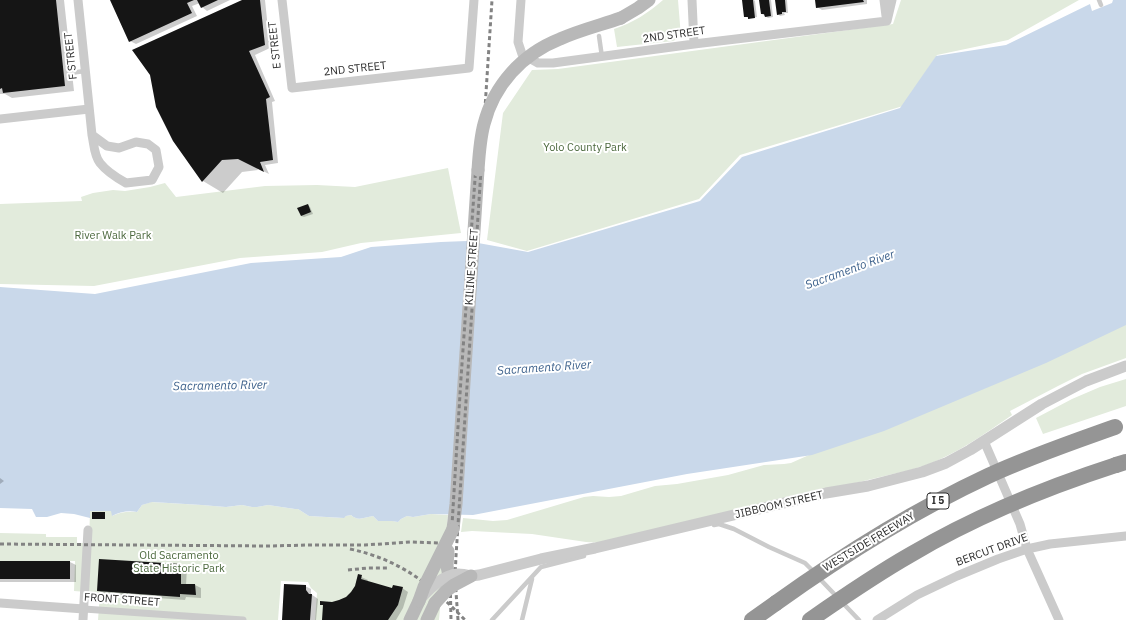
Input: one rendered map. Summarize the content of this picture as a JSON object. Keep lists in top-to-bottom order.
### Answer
{
  "streets": {
    "highway": ["I 5", "WESTSIDE FREEWAY"],
    "main road": ["KILINE STREET"],
    "street": [
      "2ND STREET",
      "E STREET",
      "F STREET",
      "JIBBOOM STREET",
      "BERCUT DRIVE",
      "FRONT STREET"
    ]
  },
  "crossings": [
    ["2ND STREET", "E STREET"],
    ["KILINE STREET", "JIBBOOM STREET"]
  ],
  "water": ["Sacramento River"],
  "parks": ["Yolo County Park", "River Walk Park", "Old Sacramento State Historic Park"]
}
